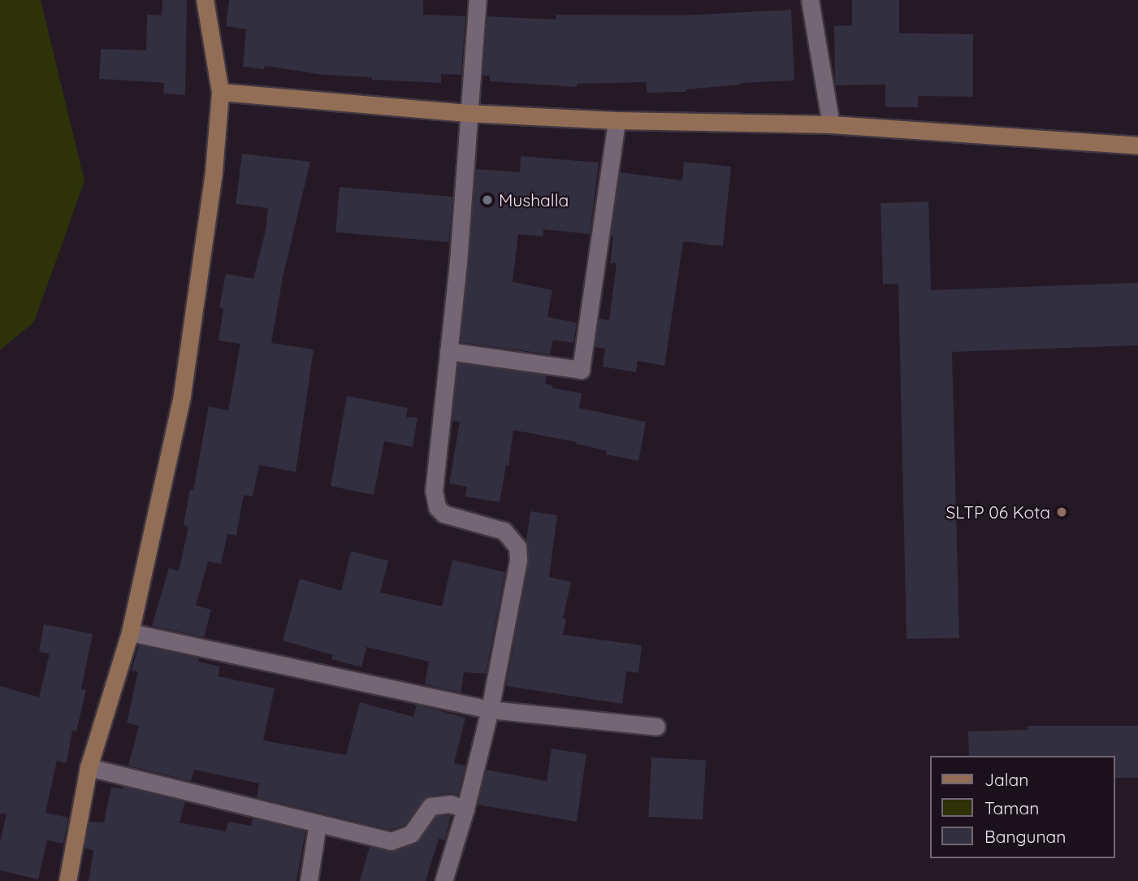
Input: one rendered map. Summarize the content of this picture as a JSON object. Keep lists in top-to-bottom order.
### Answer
{
  "places": ["Mushalla", "SLTP 06 Kota"],
  "legend": ["Jalan", "Taman", "Bangunan"]
}
